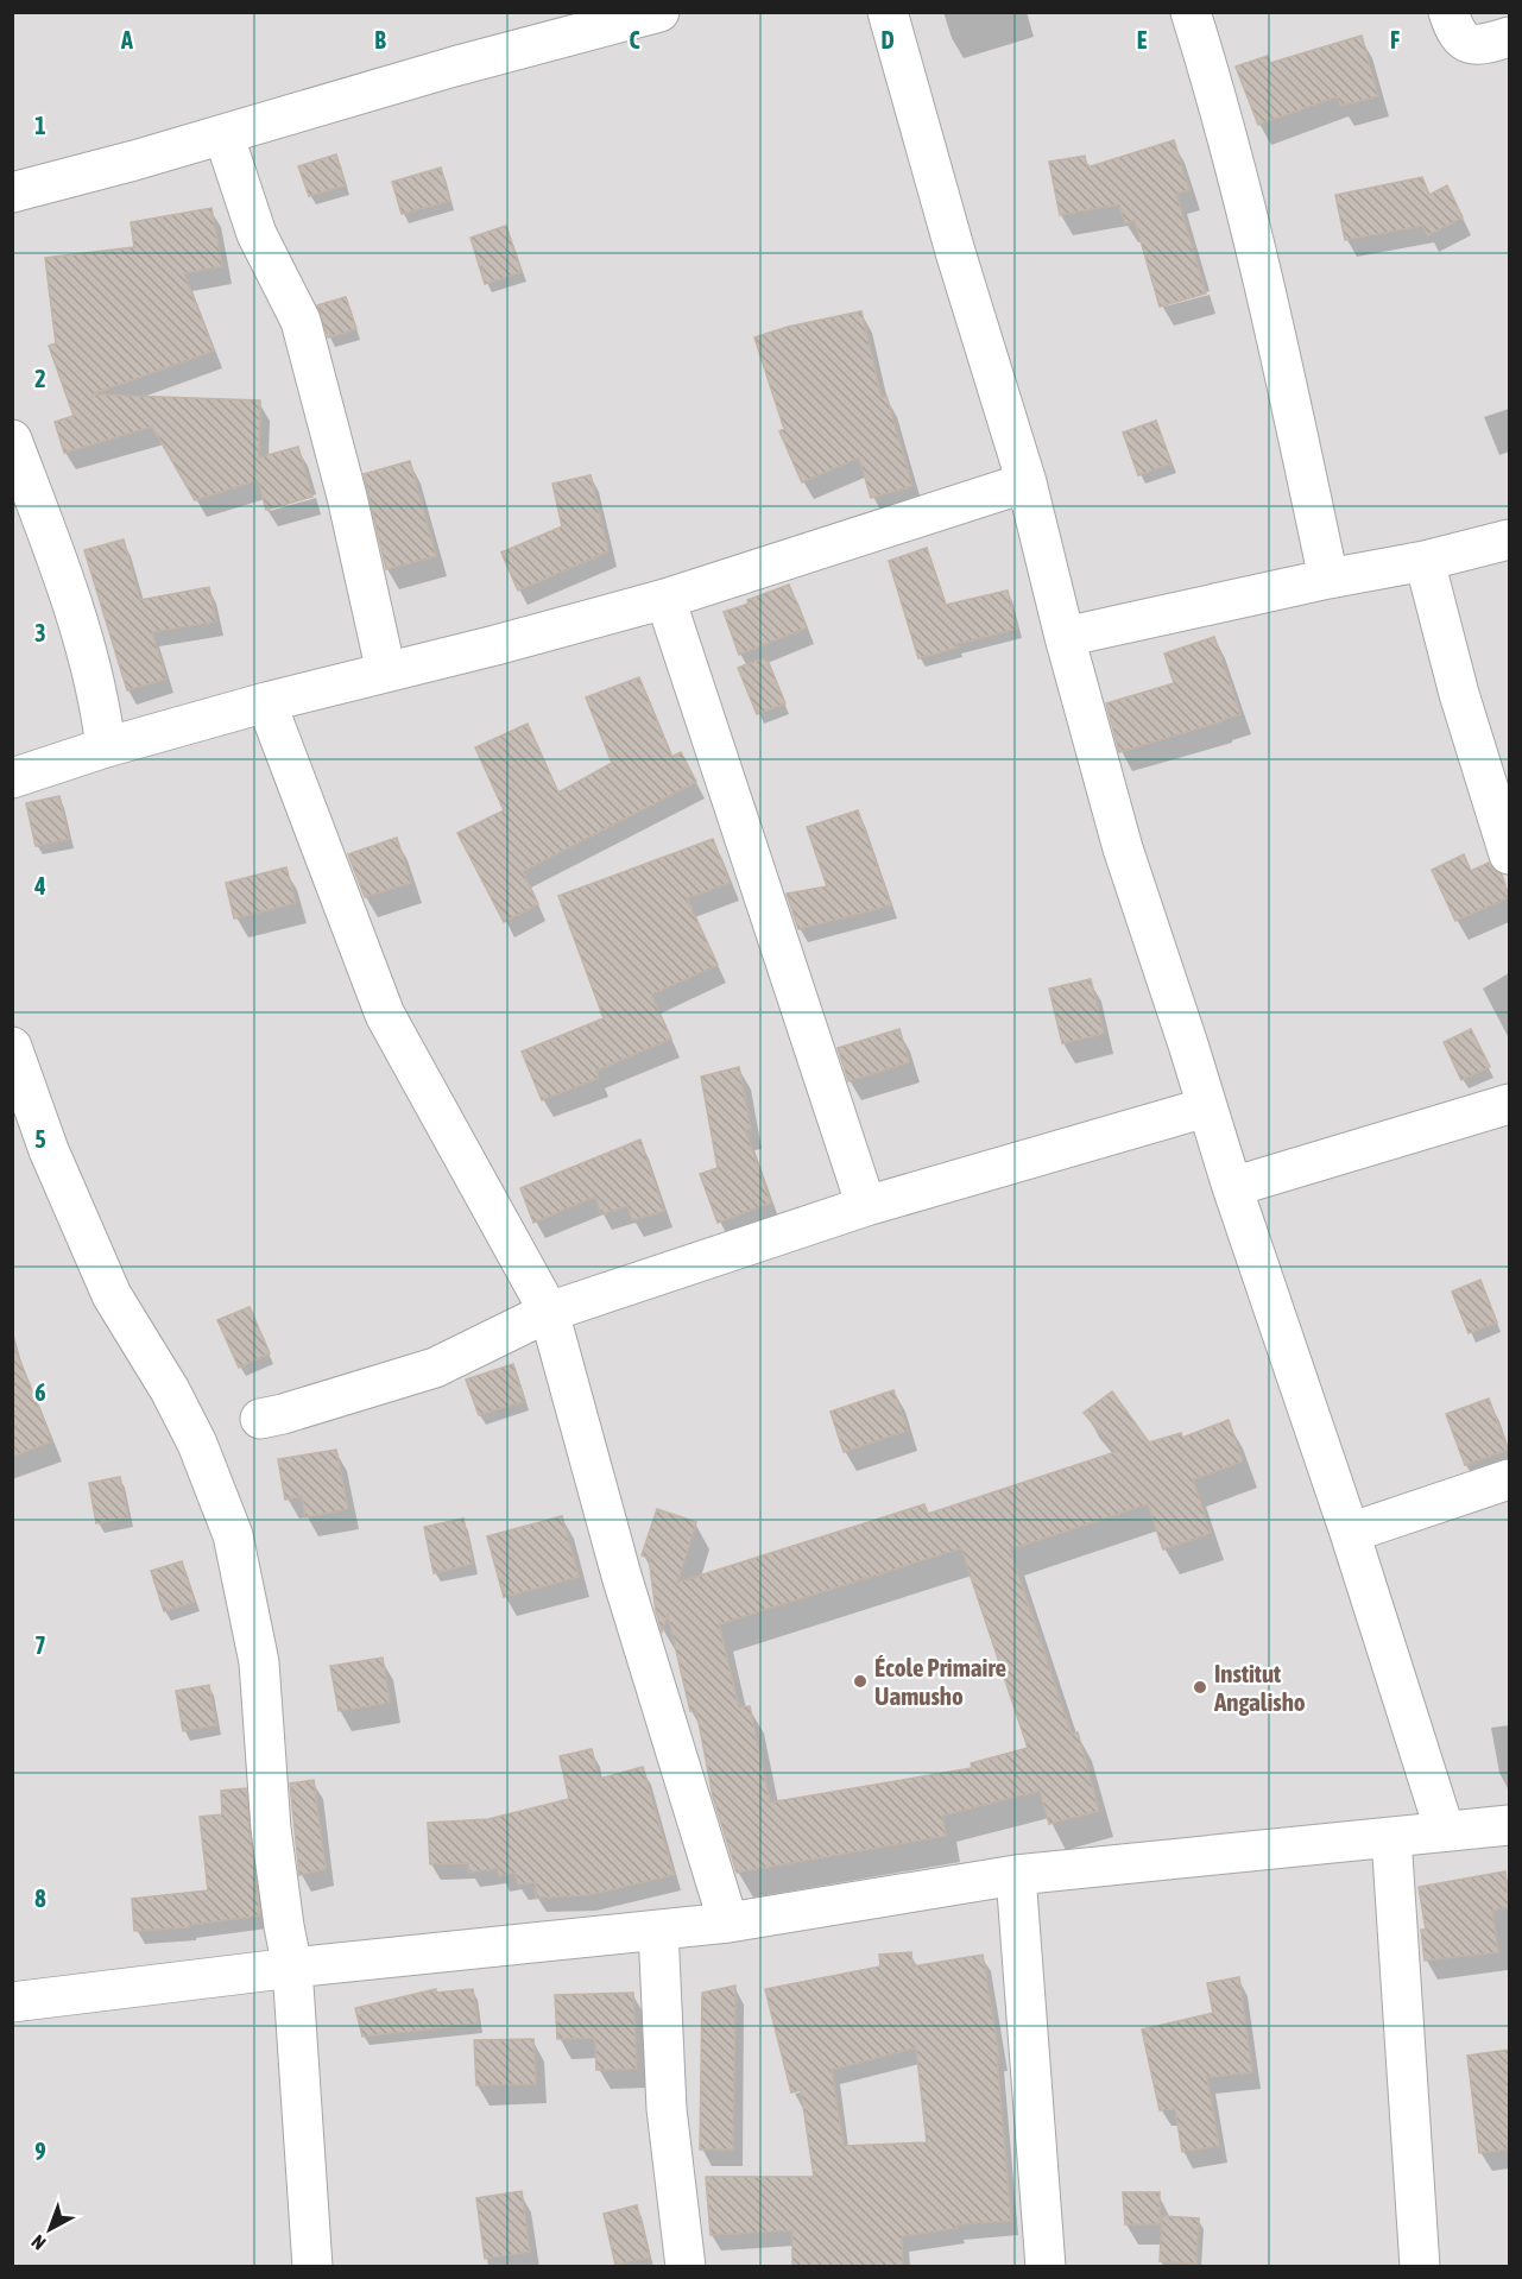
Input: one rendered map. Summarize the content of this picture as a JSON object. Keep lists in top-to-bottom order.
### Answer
{
  "places": ["École Primaire Uamusho", "Institut Angalisho"],
  "north": "bottom left",
  "grid": {
    "columns": [
      "A",
      "B",
      "C",
      "D",
      "E",
      "F"
    ],
    "rows": [
      "1",
      "2",
      "3",
      "4",
      "5",
      "6",
      "7",
      "8",
      "9"
    ]
  }
}
